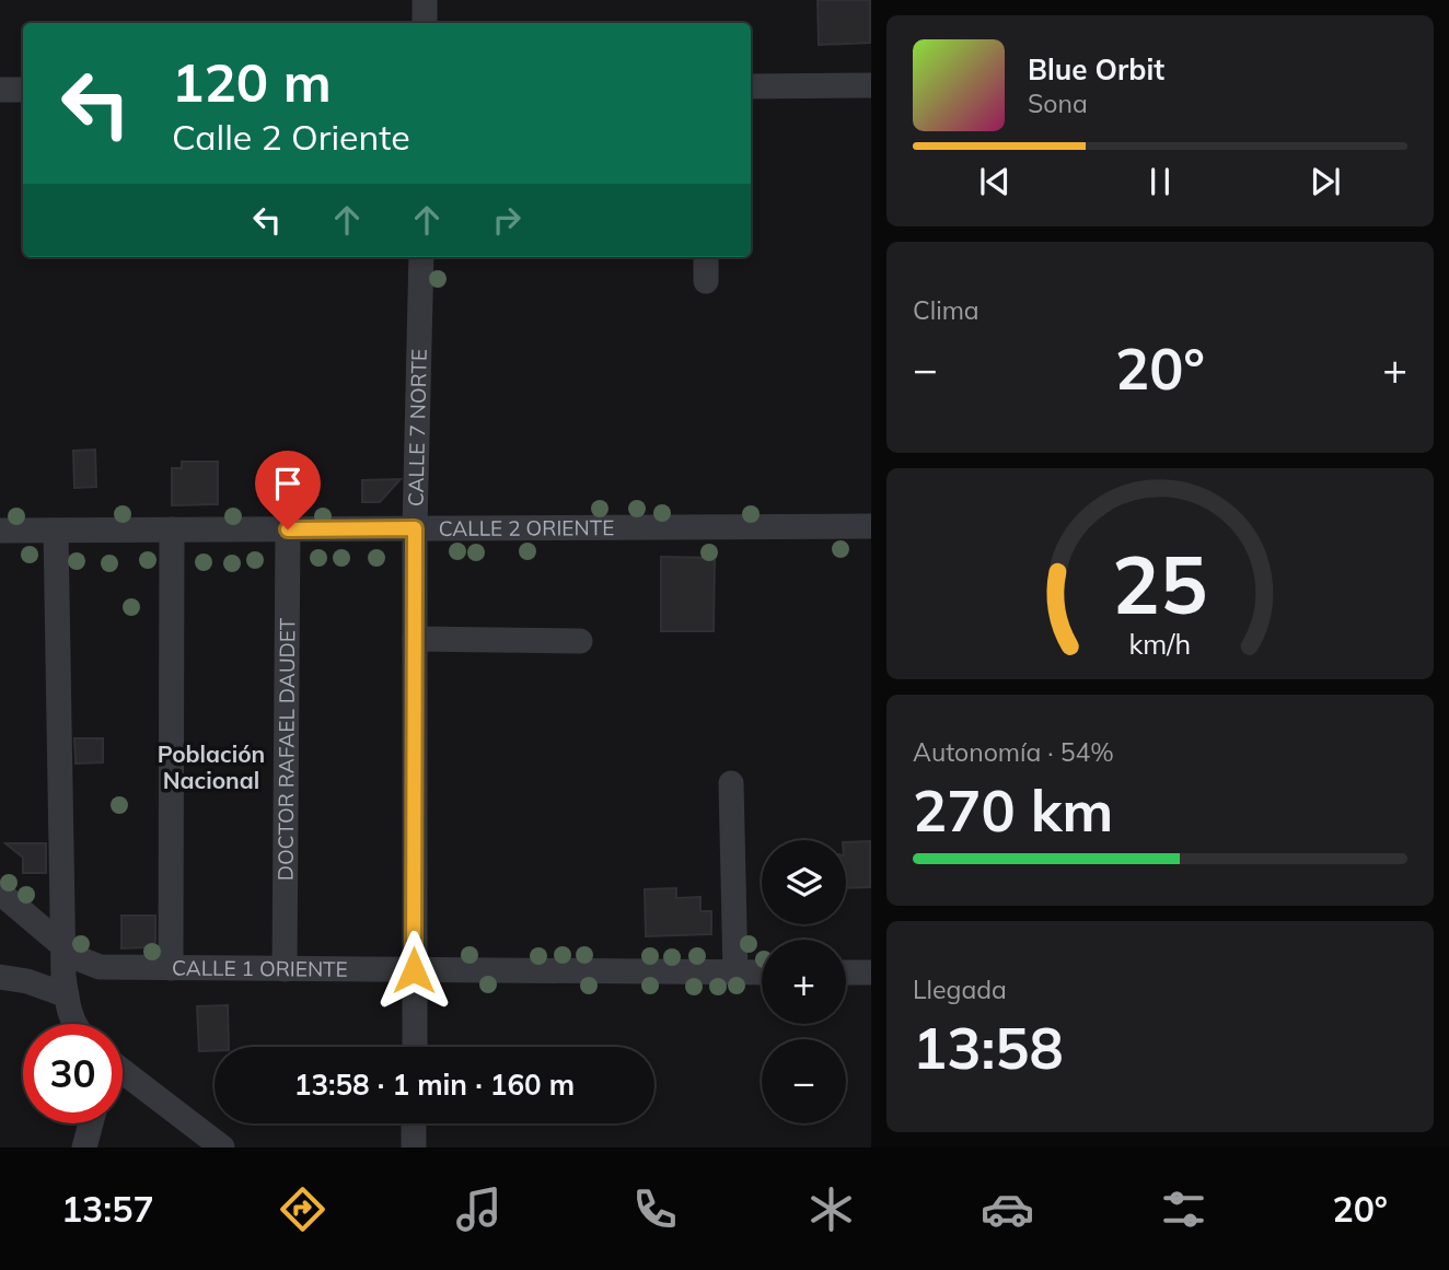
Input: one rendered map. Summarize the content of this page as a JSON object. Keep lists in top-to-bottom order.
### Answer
{
  "streets": {
    "street": [
      "CALLE 7 NORTE",
      "CALLE 2 ORIENTE",
      "DOCTOR RAFAEL DAUDET",
      "CALLE 1 ORIENTE"
    ]
  },
  "crossings": [
    ["CALLE 7 NORTE", "CALLE 2 ORIENTE"],
    ["CALLE 7 NORTE", "CALLE 1 ORIENTE"],
    ["CALLE 2 ORIENTE", "DOCTOR RAFAEL DAUDET"],
    ["DOCTOR RAFAEL DAUDET", "CALLE 1 ORIENTE"]
  ],
  "districts": ["Población Nacional"],
  "page": {
    "turn": ["120 m", "Calle 2 Oriente"],
    "song": ["Blue Orbit", "Sona"],
    "tile": [
      "Clima",
      ["Autonomía · 54%", "270 km"],
      ["Llegada", "13:58"]
    ],
    "heat": ["−", "20°", "+"],
    "map_buttons": ["+", "−"],
    "limit": "30",
    "trip": "13:58 · 1 min · 160 m",
    "tabs": ["13:57", "20°"],
    "gauge": ["25", "km/h"]
  }
}
